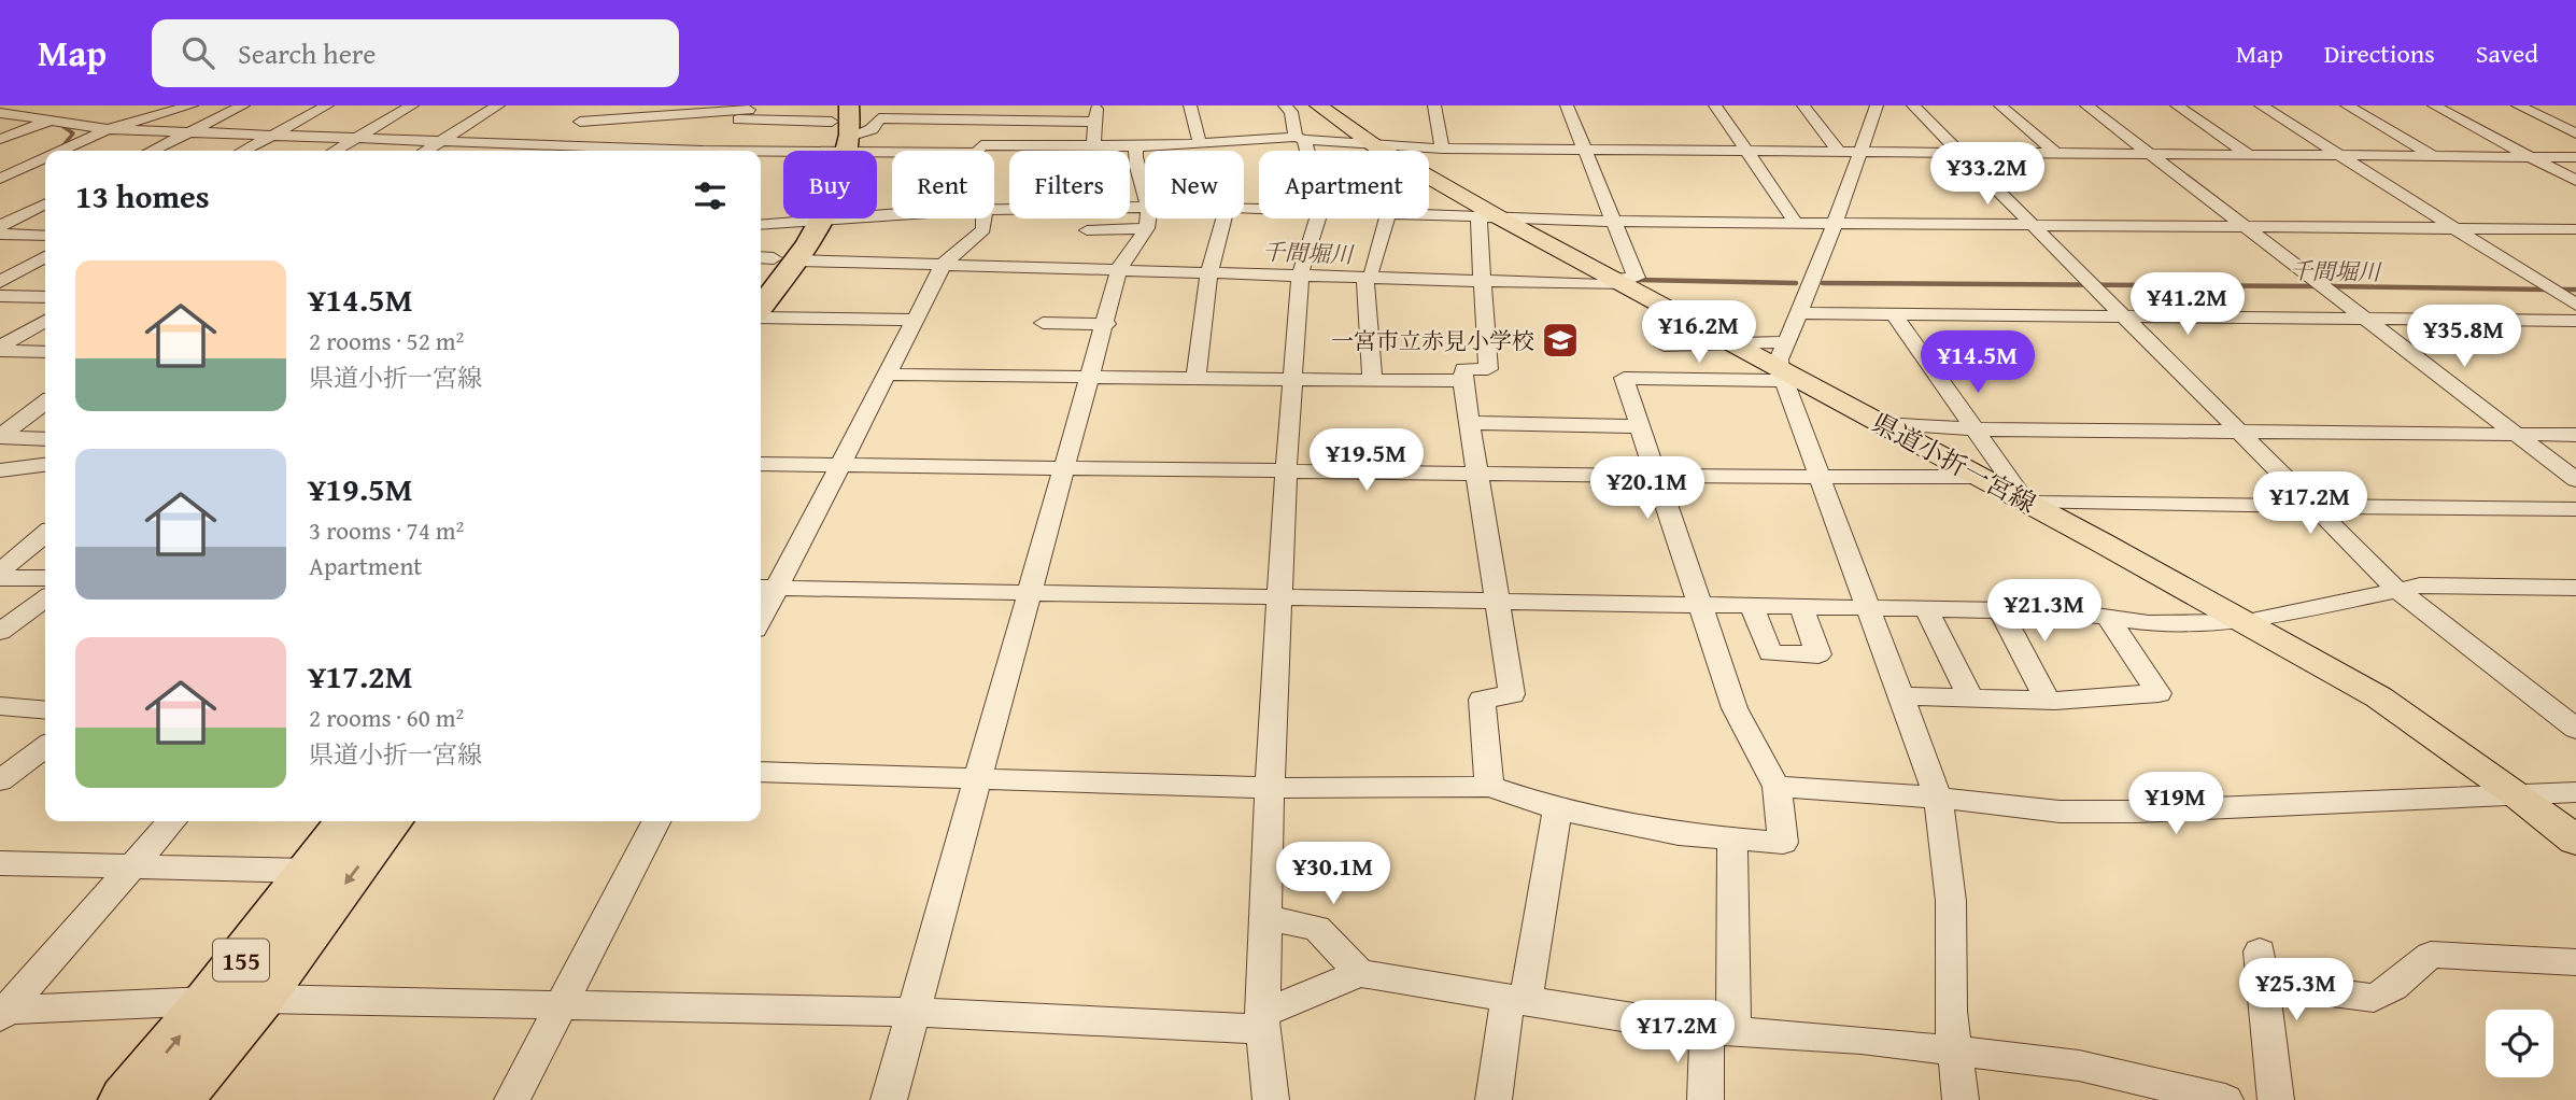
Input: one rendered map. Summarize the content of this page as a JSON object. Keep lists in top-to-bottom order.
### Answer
{
  "streets": {
    "highway": ["155"],
    "main road": ["県道小折一宮線"]
  },
  "water": ["千間堀川"],
  "places": {
    "school or university": ["一宮市立赤見小学校"]
  },
  "page": {
    "header": "Map",
    "search": "Search here",
    "nav": ["Map", "Directions", "Saved"],
    "price": [
      "¥33.2M",
      "¥41.2M",
      "¥16.2M",
      "¥35.8M",
      "¥14.5M",
      "¥19.5M",
      "¥20.1M",
      "¥17.2M",
      "¥21.3M",
      "¥19M",
      "¥30.1M",
      "¥25.3M",
      "¥17.2M"
    ],
    "chip": [
      "Buy",
      "Rent",
      "Filters",
      "New",
      "Apartment"
    ],
    "heading": "13 homes",
    "list": [
      {
        "name": "¥14.5M",
        "note": "2 rooms · 52 m² · 県道小折一宮線"
      },
      {
        "name": "¥19.5M",
        "note": "3 rooms · 74 m² · Apartment"
      },
      {
        "name": "¥17.2M",
        "note": "2 rooms · 60 m² · 県道小折一宮線"
      }
    ]
  }
}
